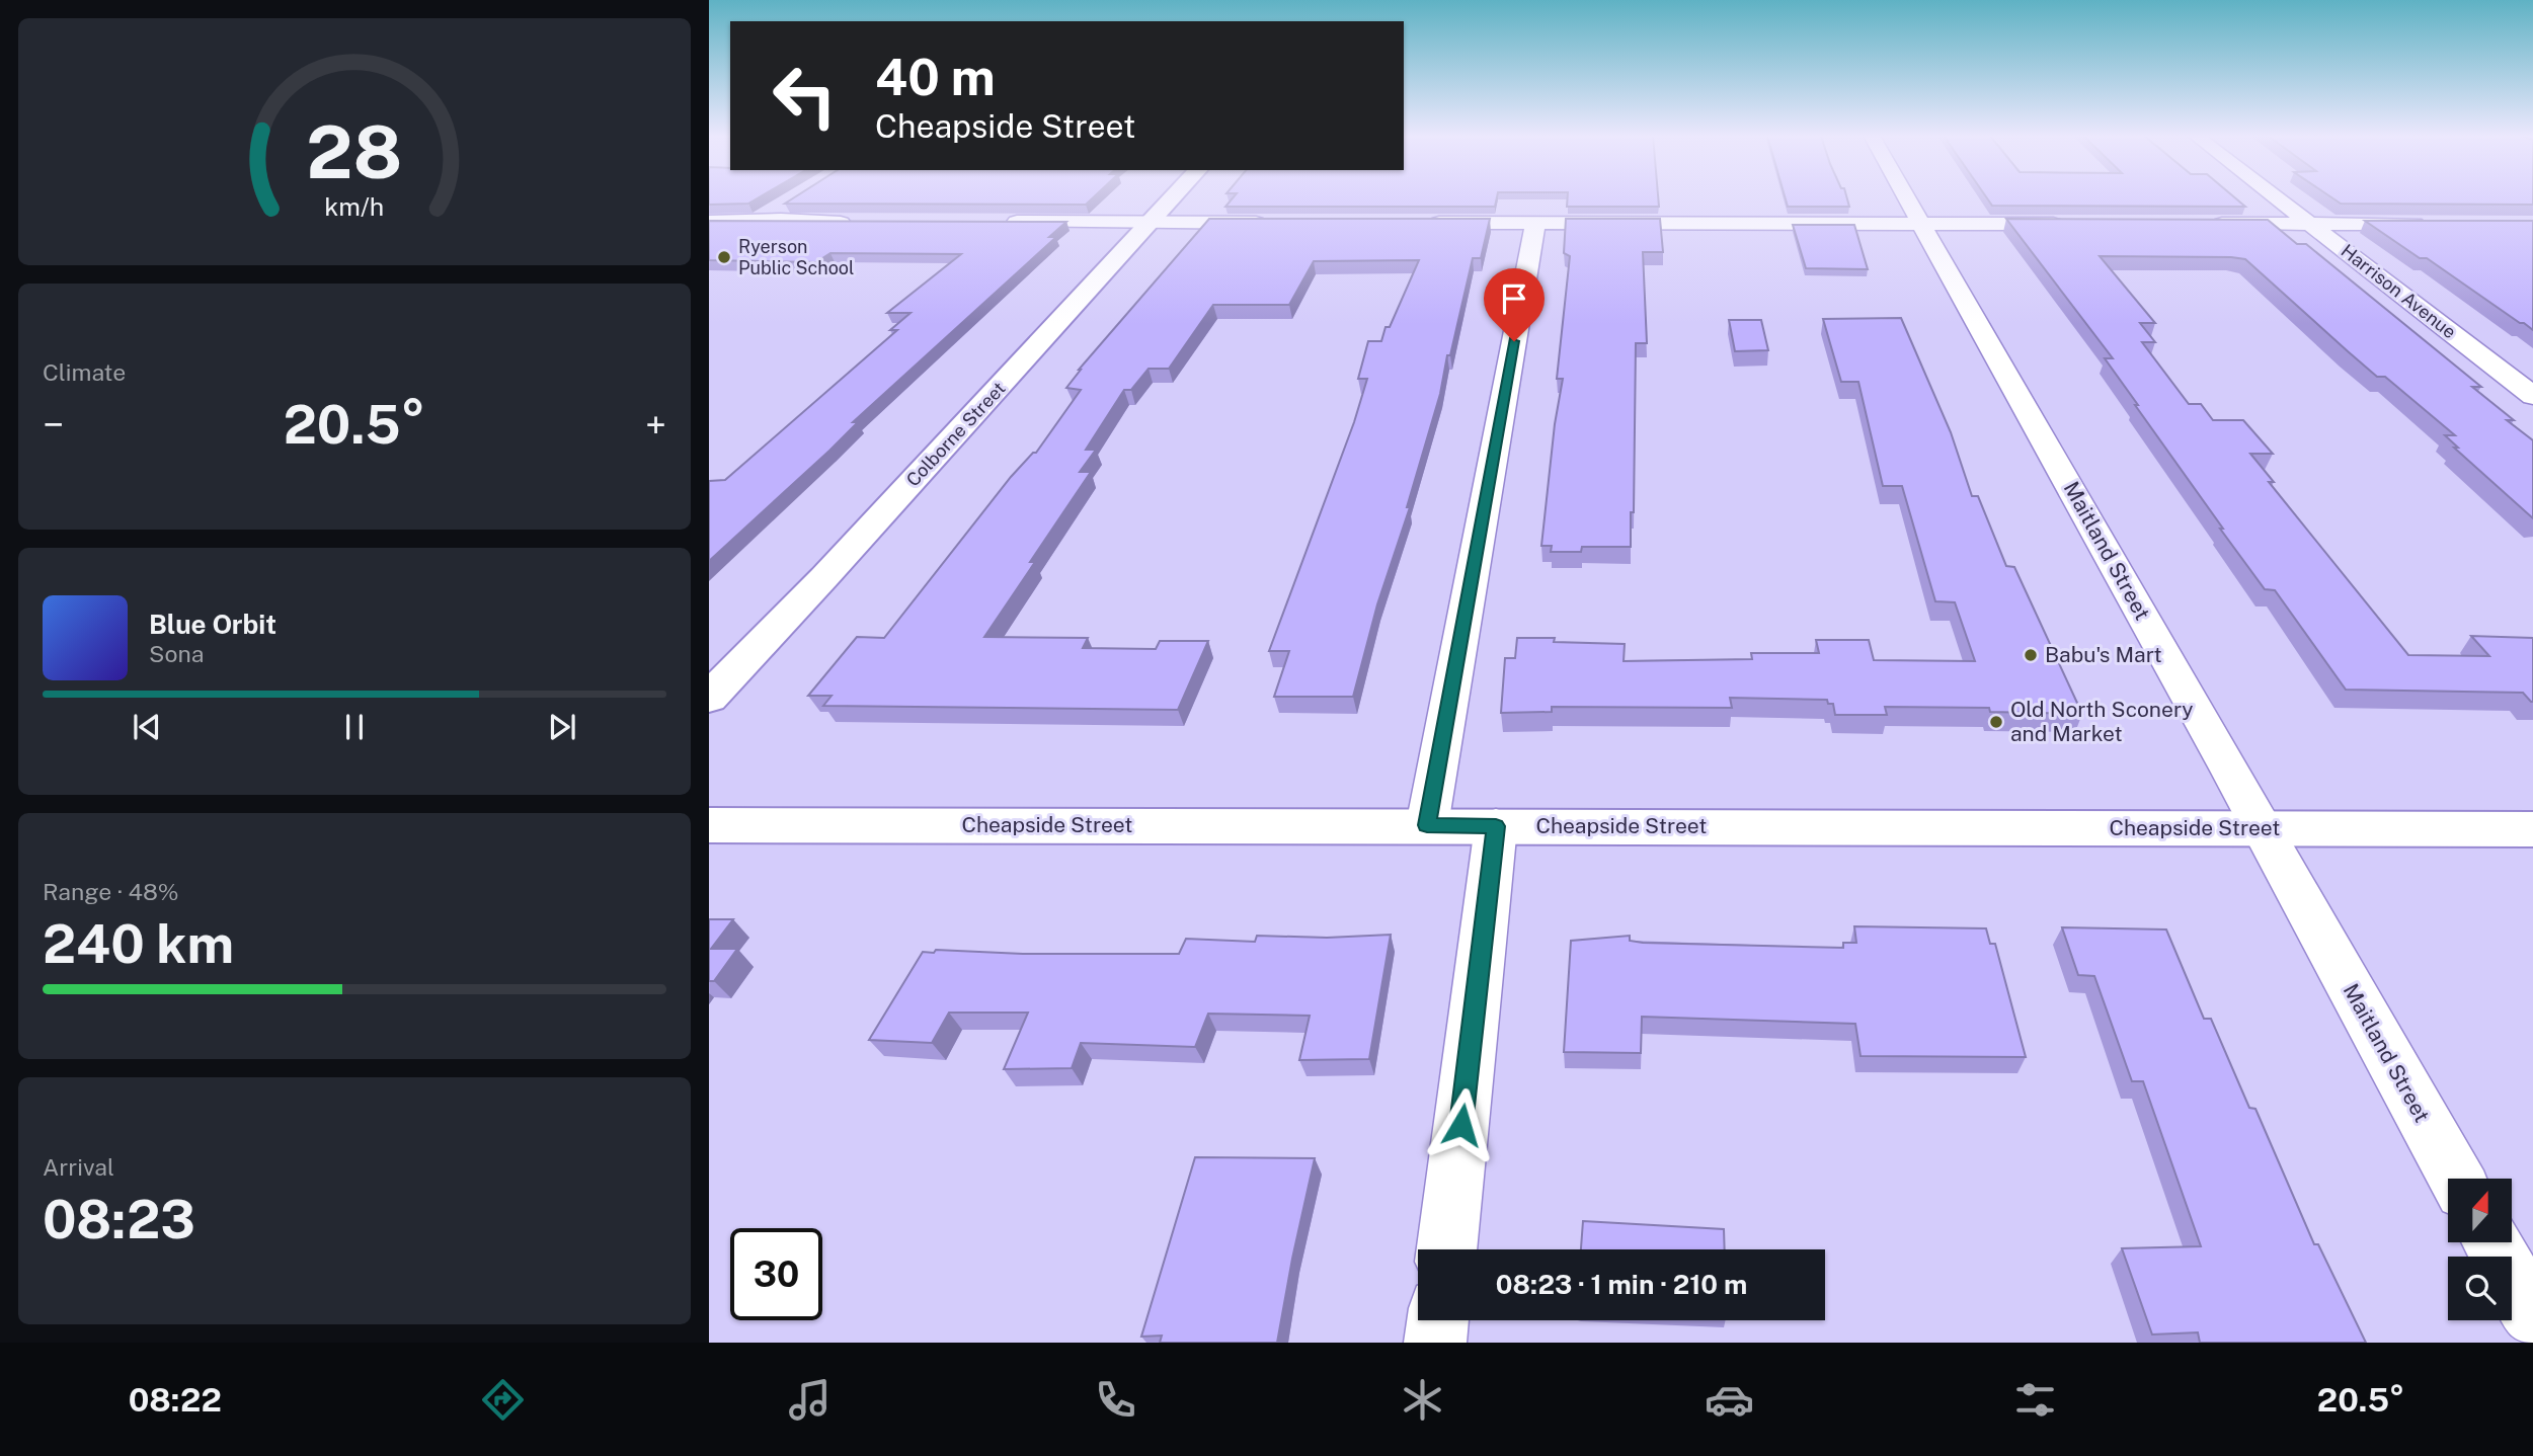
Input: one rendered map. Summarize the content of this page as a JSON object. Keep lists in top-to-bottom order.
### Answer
{
  "streets": {
    "street": [
      "Harrison Avenue",
      "Colborne Street",
      "Maitland Street",
      "Cheapside Street"
    ]
  },
  "crossings": [
    ["Maitland Street", "Cheapside Street"]
  ],
  "places": ["Ryerson Public School", "Babu's Mart", "Old North Sconery and Market"],
  "north": "top",
  "page": {
    "turn": ["40 m", "Cheapside Street"],
    "tile": [
      "Climate",
      ["Range · 48%", "240 km"],
      ["Arrival", "08:23"]
    ],
    "heat": ["−", "20.5°", "+"],
    "song": ["Blue Orbit", "Sona"],
    "limit": "30",
    "trip": "08:23 · 1 min · 210 m",
    "tabs": ["08:22", "20.5°"],
    "gauge": ["28", "km/h"]
  }
}
